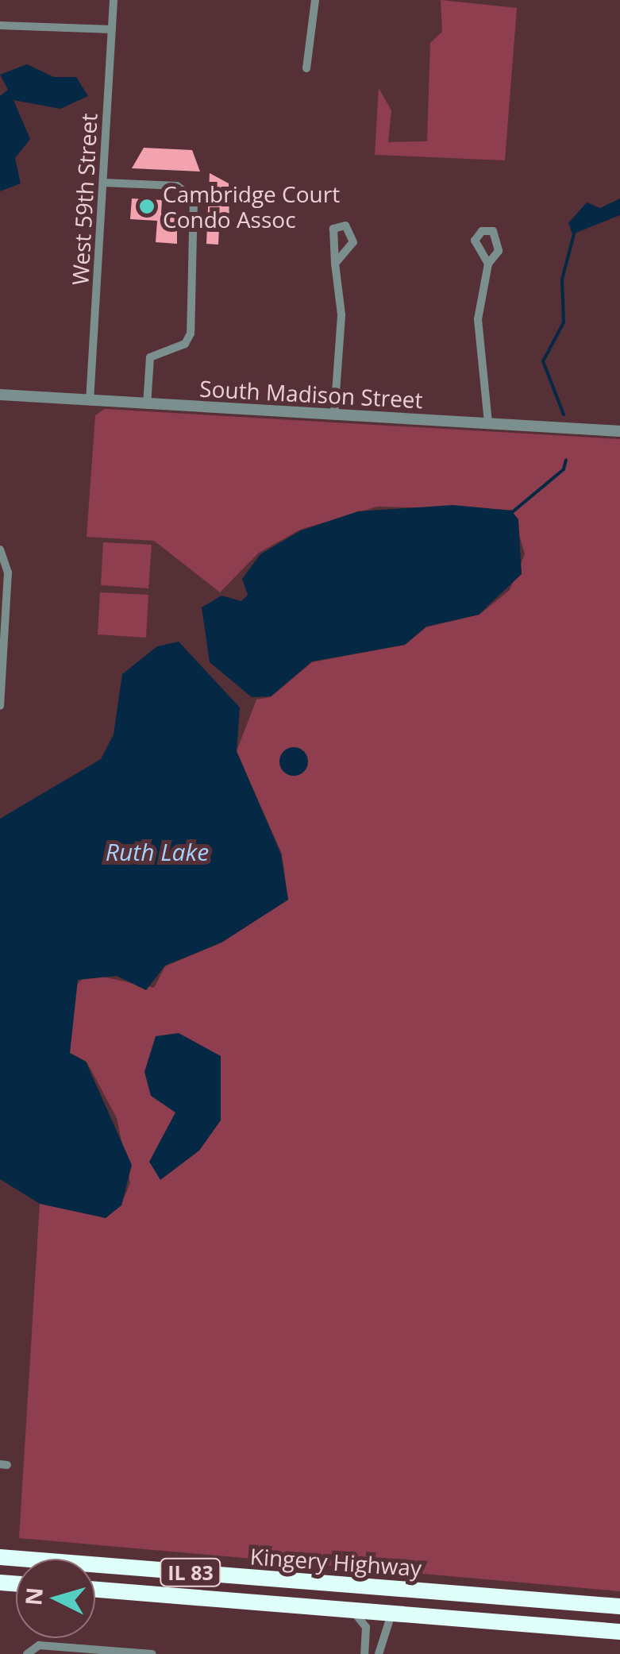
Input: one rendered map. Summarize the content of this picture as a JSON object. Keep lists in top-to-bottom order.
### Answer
{
  "streets": {
    "highway": ["Kingery Highway", "IL 83"],
    "street": ["West 59th Street", "South Madison Street"]
  },
  "crossings": [
    ["West 59th Street", "South Madison Street"]
  ],
  "water": ["Ruth Lake"],
  "places": ["Cambridge Court Condo Assoc"],
  "north": "left"
}
